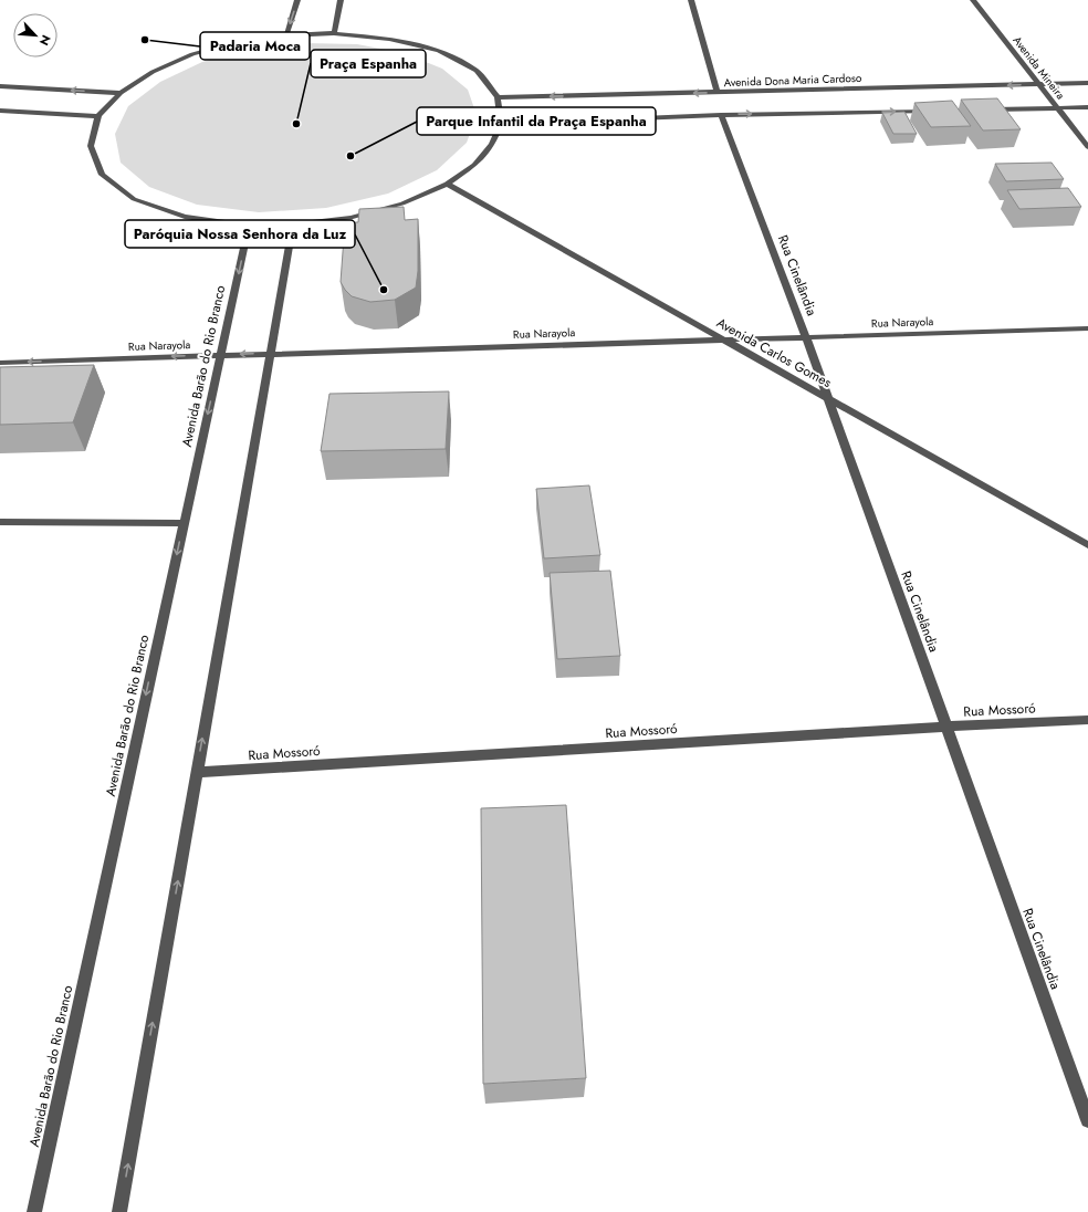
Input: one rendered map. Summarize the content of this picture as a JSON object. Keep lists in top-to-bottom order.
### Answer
{
  "streets": {
    "street": [
      "Avenida Mineira",
      "Avenida Dona Maria Cardoso",
      "Rua Cinelândia",
      "Rua Narayola",
      "Avenida Carlos Gomes",
      "Avenida Barão do Rio Branco",
      "Rua Mossoró"
    ]
  },
  "crossings": [
    ["Avenida Mineira", "Avenida Dona Maria Cardoso"],
    ["Rua Cinelândia", "Rua Narayola"],
    ["Rua Cinelândia", "Avenida Carlos Gomes"],
    ["Rua Cinelândia", "Rua Mossoró"],
    ["Rua Narayola", "Avenida Carlos Gomes"],
    ["Rua Narayola", "Avenida Barão do Rio Branco"]
  ],
  "places": [
    "Padaria Moca",
    "Praça Espanha",
    "Parque Infantil da Praça Espanha",
    "Paróquia Nossa Senhora da Luz"
  ],
  "north": "bottom right"
}
